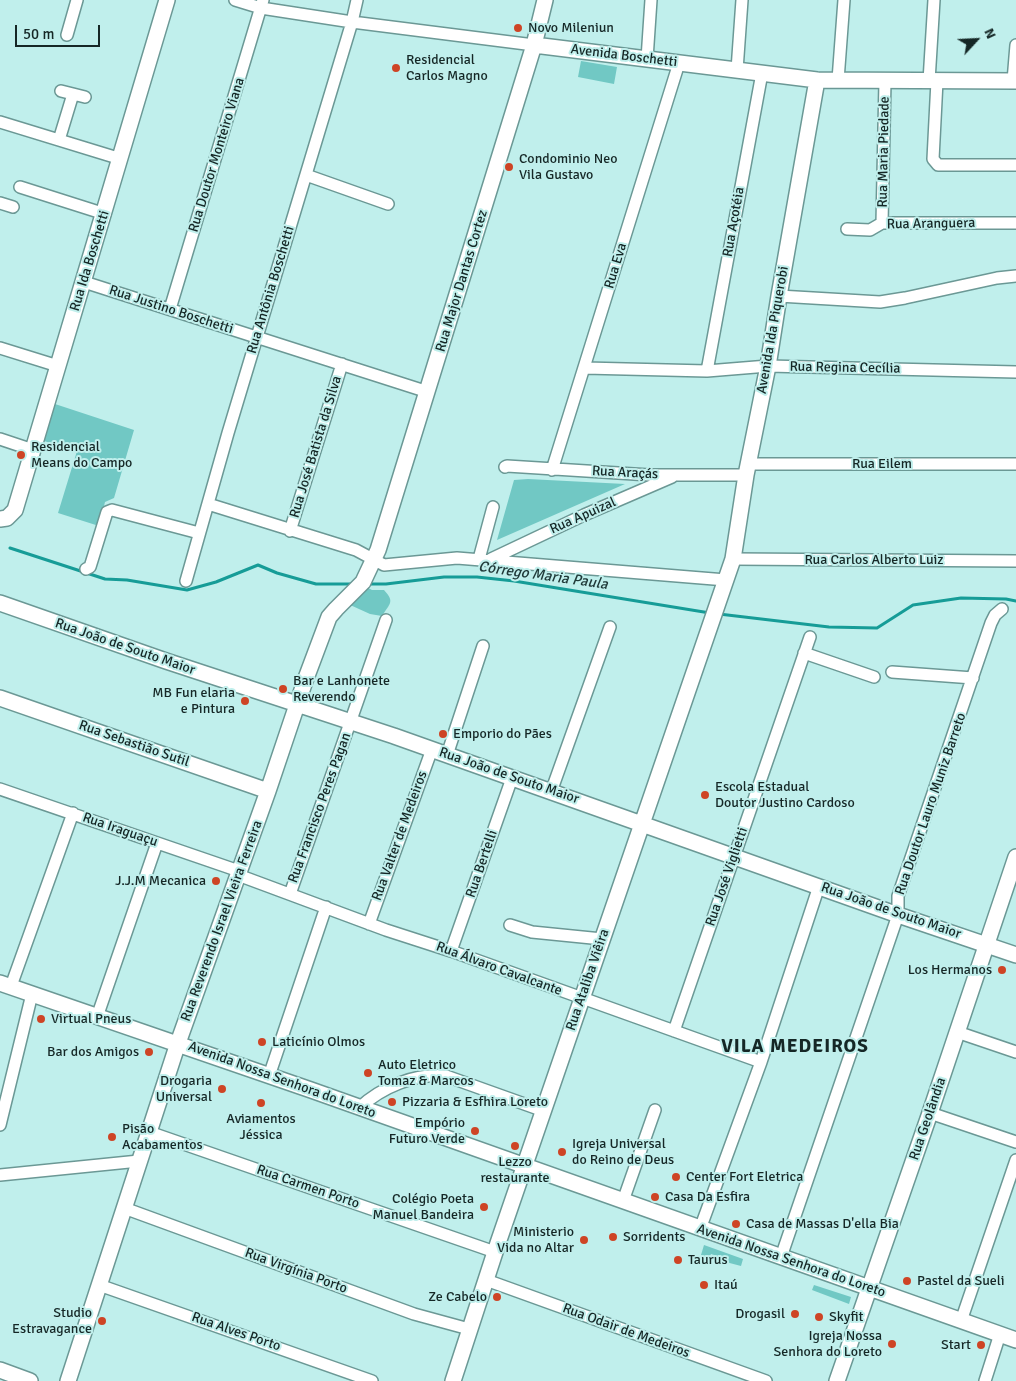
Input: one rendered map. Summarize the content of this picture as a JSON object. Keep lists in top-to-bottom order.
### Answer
{
  "streets": {
    "street": [
      "Avenida Boschetti",
      "Rua Maria Piedade",
      "Rua Doutor Monteiro Viana",
      "Rua Açotéia",
      "Rua Aranguera",
      "Rua Ida Boschetti",
      "Rua Eva",
      "Rua Major Dantas Cortez",
      "Rua Antônia Boschetti",
      "Rua Justino Boschetti",
      "Avenida Ida Piquerobi",
      "Rua Regina Cecília",
      "Rua José Batista da Silva",
      "Rua Eilem",
      "Rua Araçás",
      "Rua Apuizal",
      "Rua Carlos Alberto Luiz",
      "Rua João de Souto Maior",
      "Rua Sebastião Sutil",
      "Rua Doutor Lauro Muniz Barreto",
      "Rua Francisco Peres Pagan",
      "Rua Iraguaçu",
      "Rua Valter de Medeiros",
      "Rua Bertelli",
      "Rua José Viglietti",
      "Rua Reverendo Israel Vieira Ferreira",
      "Rua Álvaro Cavalcante",
      "Rua Ataliba Viêira",
      "Avenida Nossa Senhora do Loreto",
      "Rua Geolândia",
      "Rua Carmen Porto",
      "Rua Virgínia Porto",
      "Rua Odair de Medeiros",
      "Rua Alves Porto"
    ]
  },
  "crossings": [
    ["Avenida Boschetti", "Rua Maria Piedade"],
    ["Avenida Boschetti", "Rua Doutor Monteiro Viana"],
    ["Avenida Boschetti", "Rua Açotéia"],
    ["Avenida Boschetti", "Rua Eva"],
    ["Avenida Boschetti", "Rua Major Dantas Cortez"],
    ["Avenida Boschetti", "Rua Antônia Boschetti"],
    ["Avenida Boschetti", "Avenida Ida Piquerobi"],
    ["Rua Maria Piedade", "Rua Aranguera"],
    ["Rua Doutor Monteiro Viana", "Rua Justino Boschetti"],
    ["Rua Açotéia", "Rua Regina Cecília"],
    ["Rua Ida Boschetti", "Rua Justino Boschetti"],
    ["Rua Eva", "Rua Regina Cecília"],
    ["Rua Eva", "Rua Araçás"],
    ["Rua Major Dantas Cortez", "Rua Justino Boschetti"],
    ["Rua Major Dantas Cortez", "Rua Reverendo Israel Vieira Ferreira"],
    ["Rua Antônia Boschetti", "Rua Justino Boschetti"],
    ["Rua Justino Boschetti", "Rua José Batista da Silva"],
    ["Avenida Ida Piquerobi", "Rua Regina Cecília"],
    ["Avenida Ida Piquerobi", "Rua Eilem"],
    ["Avenida Ida Piquerobi", "Rua Araçás"],
    ["Avenida Ida Piquerobi", "Rua Carlos Alberto Luiz"],
    ["Avenida Ida Piquerobi", "Rua Ataliba Viêira"],
    ["Rua Eilem", "Rua Araçás"],
    ["Rua Araçás", "Rua Apuizal"],
    ["Rua João de Souto Maior", "Rua Doutor Lauro Muniz Barreto"],
    ["Rua João de Souto Maior", "Rua Francisco Peres Pagan"],
    ["Rua João de Souto Maior", "Rua Valter de Medeiros"],
    ["Rua João de Souto Maior", "Rua Bertelli"],
    ["Rua João de Souto Maior", "Rua José Viglietti"],
    ["Rua João de Souto Maior", "Rua Reverendo Israel Vieira Ferreira"],
    ["Rua João de Souto Maior", "Rua Ataliba Viêira"],
    ["Rua João de Souto Maior", "Rua Geolândia"],
    ["Rua Sebastião Sutil", "Rua Reverendo Israel Vieira Ferreira"],
    ["Rua Doutor Lauro Muniz Barreto", "Avenida Nossa Senhora do Loreto"],
    ["Rua Francisco Peres Pagan", "Rua Álvaro Cavalcante"],
    ["Rua Iraguaçu", "Rua Reverendo Israel Vieira Ferreira"],
    ["Rua Iraguaçu", "Rua Álvaro Cavalcante"],
    ["Rua Valter de Medeiros", "Rua Álvaro Cavalcante"],
    ["Rua Bertelli", "Rua Álvaro Cavalcante"],
    ["Rua José Viglietti", "Rua Álvaro Cavalcante"],
    ["Rua Reverendo Israel Vieira Ferreira", "Rua Álvaro Cavalcante"],
    ["Rua Reverendo Israel Vieira Ferreira", "Avenida Nossa Senhora do Loreto"],
    ["Rua Reverendo Israel Vieira Ferreira", "Rua Carmen Porto"],
    ["Rua Reverendo Israel Vieira Ferreira", "Rua Virgínia Porto"],
    ["Rua Reverendo Israel Vieira Ferreira", "Rua Alves Porto"],
    ["Rua Álvaro Cavalcante", "Rua Ataliba Viêira"],
    ["Rua Ataliba Viêira", "Avenida Nossa Senhora do Loreto"],
    ["Rua Ataliba Viêira", "Rua Carmen Porto"],
    ["Rua Ataliba Viêira", "Rua Virgínia Porto"],
    ["Rua Ataliba Viêira", "Rua Odair de Medeiros"],
    ["Avenida Nossa Senhora do Loreto", "Rua Geolândia"]
  ],
  "districts": ["VILA MEDEIROS"],
  "water": ["Córrego Maria Paula"],
  "places": [
    "Novo Mileniun",
    "Residencial Carlos Magno",
    "Condominio Neo Vila Gustavo",
    "Residencial Means do Campo",
    "Bar e Lanhonete Reverendo",
    "MB Fun elaria e Pintura",
    "Emporio do Pães",
    "Escola Estadual Doutor Justino Cardoso",
    "J.J.M Mecanica",
    "Los Hermanos",
    "Virtual Pneus",
    "Laticínio Olmos",
    "Bar dos Amigos",
    "Auto Eletrico Tomaz & Marcos",
    "Drogaria Universal",
    "Pizzaria & Esfhira Loreto",
    "Aviamentos Jéssica",
    "Empório Futuro Verde",
    "Pisão Acabamentos",
    "Lezzo restaurante",
    "Igreja Universal do Reino de Deus",
    "Center Fort Eletrica",
    "Casa Da Esfira",
    "Colégio Poeta Manuel Bandeira",
    "Casa de Massas D'ella Bia",
    "Sorridents",
    "Ministerio Vida no Altar",
    "Taurus",
    "Pastel da Sueli",
    "Itaú",
    "Ze Cabelo",
    "Drogasil",
    "Skyfit",
    "Studio Estravagance",
    "Igreja Nossa Senhora do Loreto",
    "Start"
  ],
  "scale_bar": "50 m",
  "north": "top right"
}
